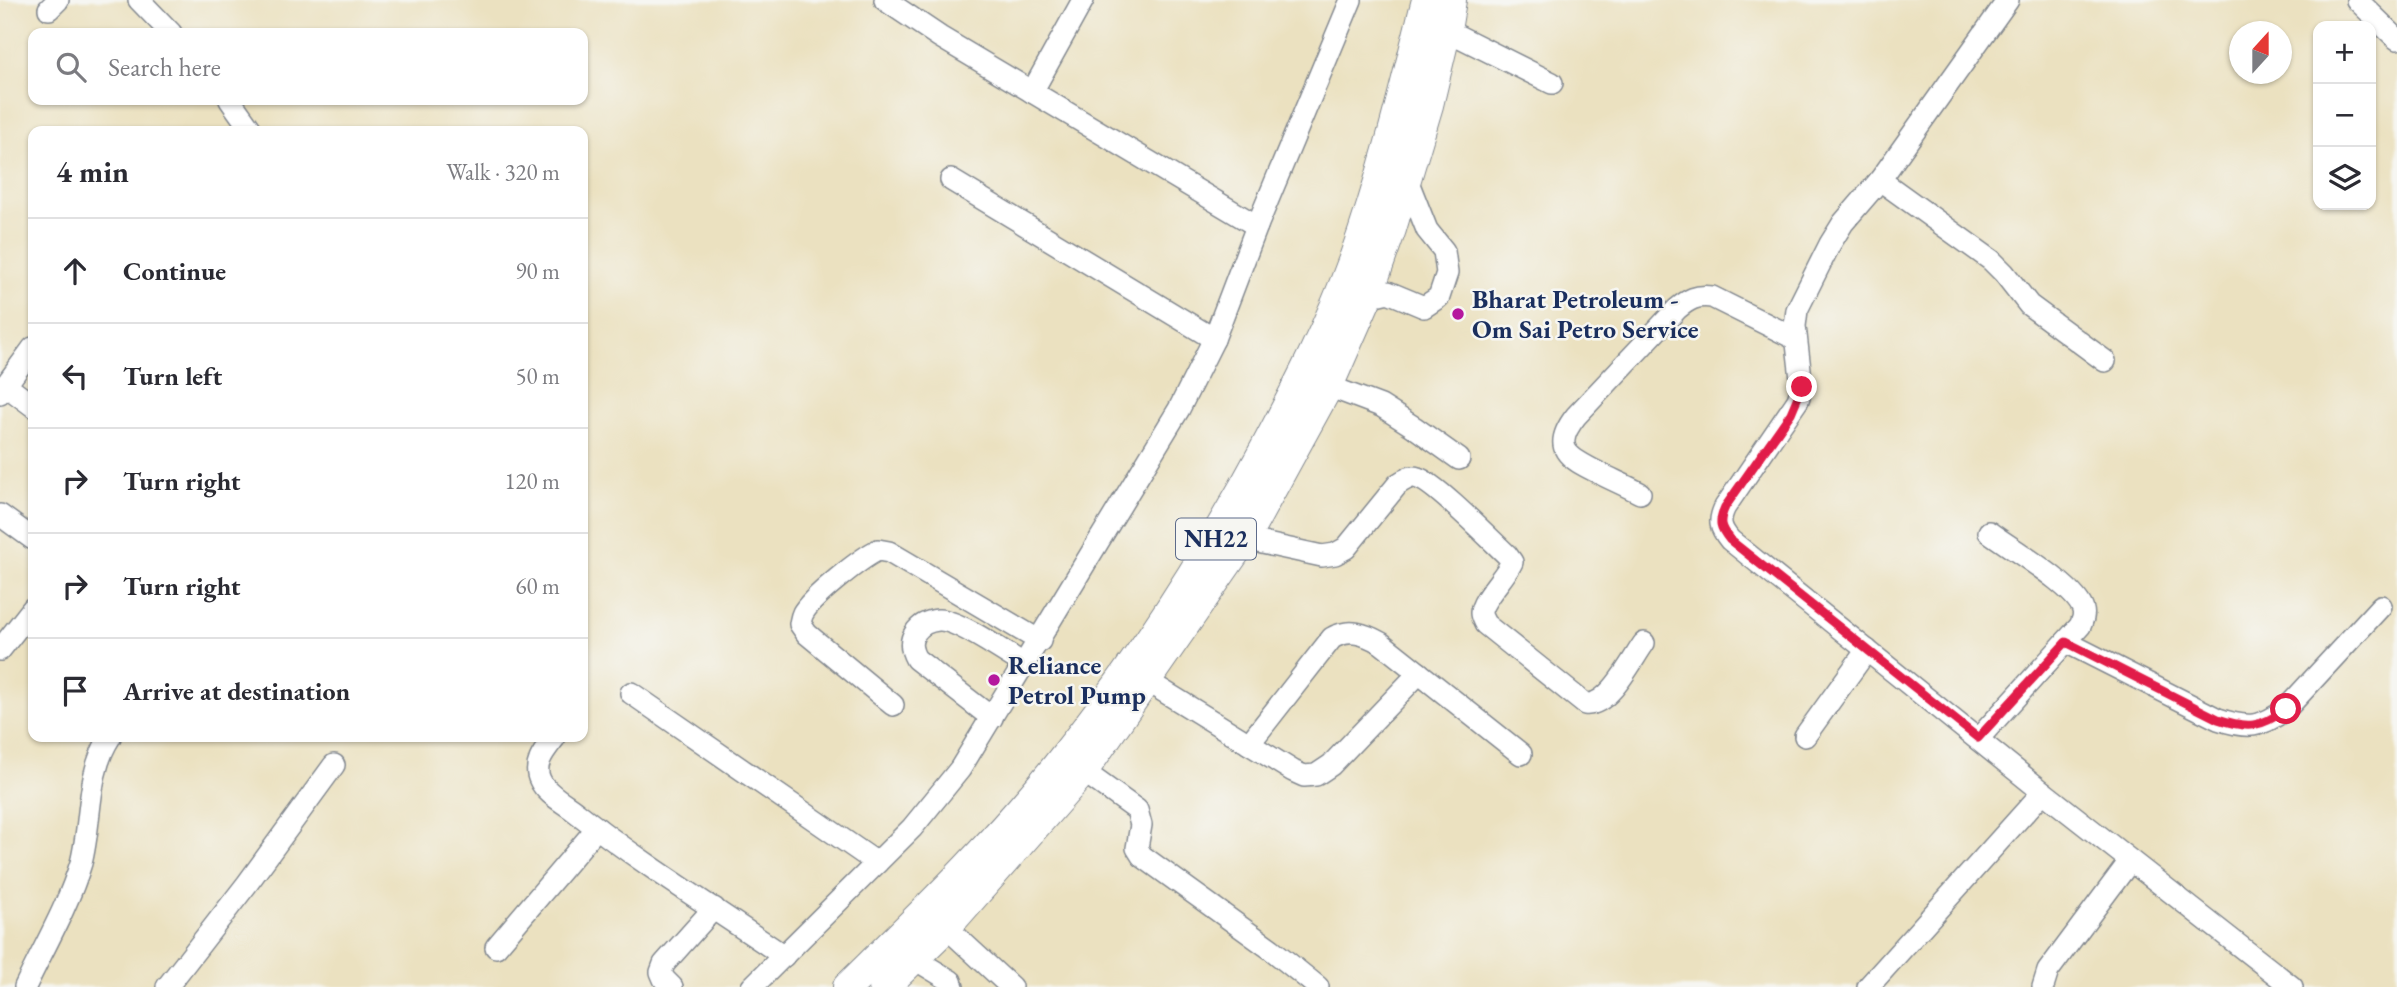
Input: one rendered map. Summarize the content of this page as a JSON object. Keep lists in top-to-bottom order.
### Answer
{
  "streets": {
    "highway": ["NH22"]
  },
  "places": ["Bharat Petroleum - Om Sai Petro Service", "Reliance Petrol Pump"],
  "north": "top",
  "page": {
    "map_buttons": ["+", "−"],
    "search": "Search here",
    "heading": ["4 min", "Walk · 320 m"],
    "list": [
      ["Continue", "90 m"],
      ["Turn left", "50 m"],
      ["Turn right", "120 m"],
      ["Turn right", "60 m"],
      "Arrive at destination"
    ]
  }
}
